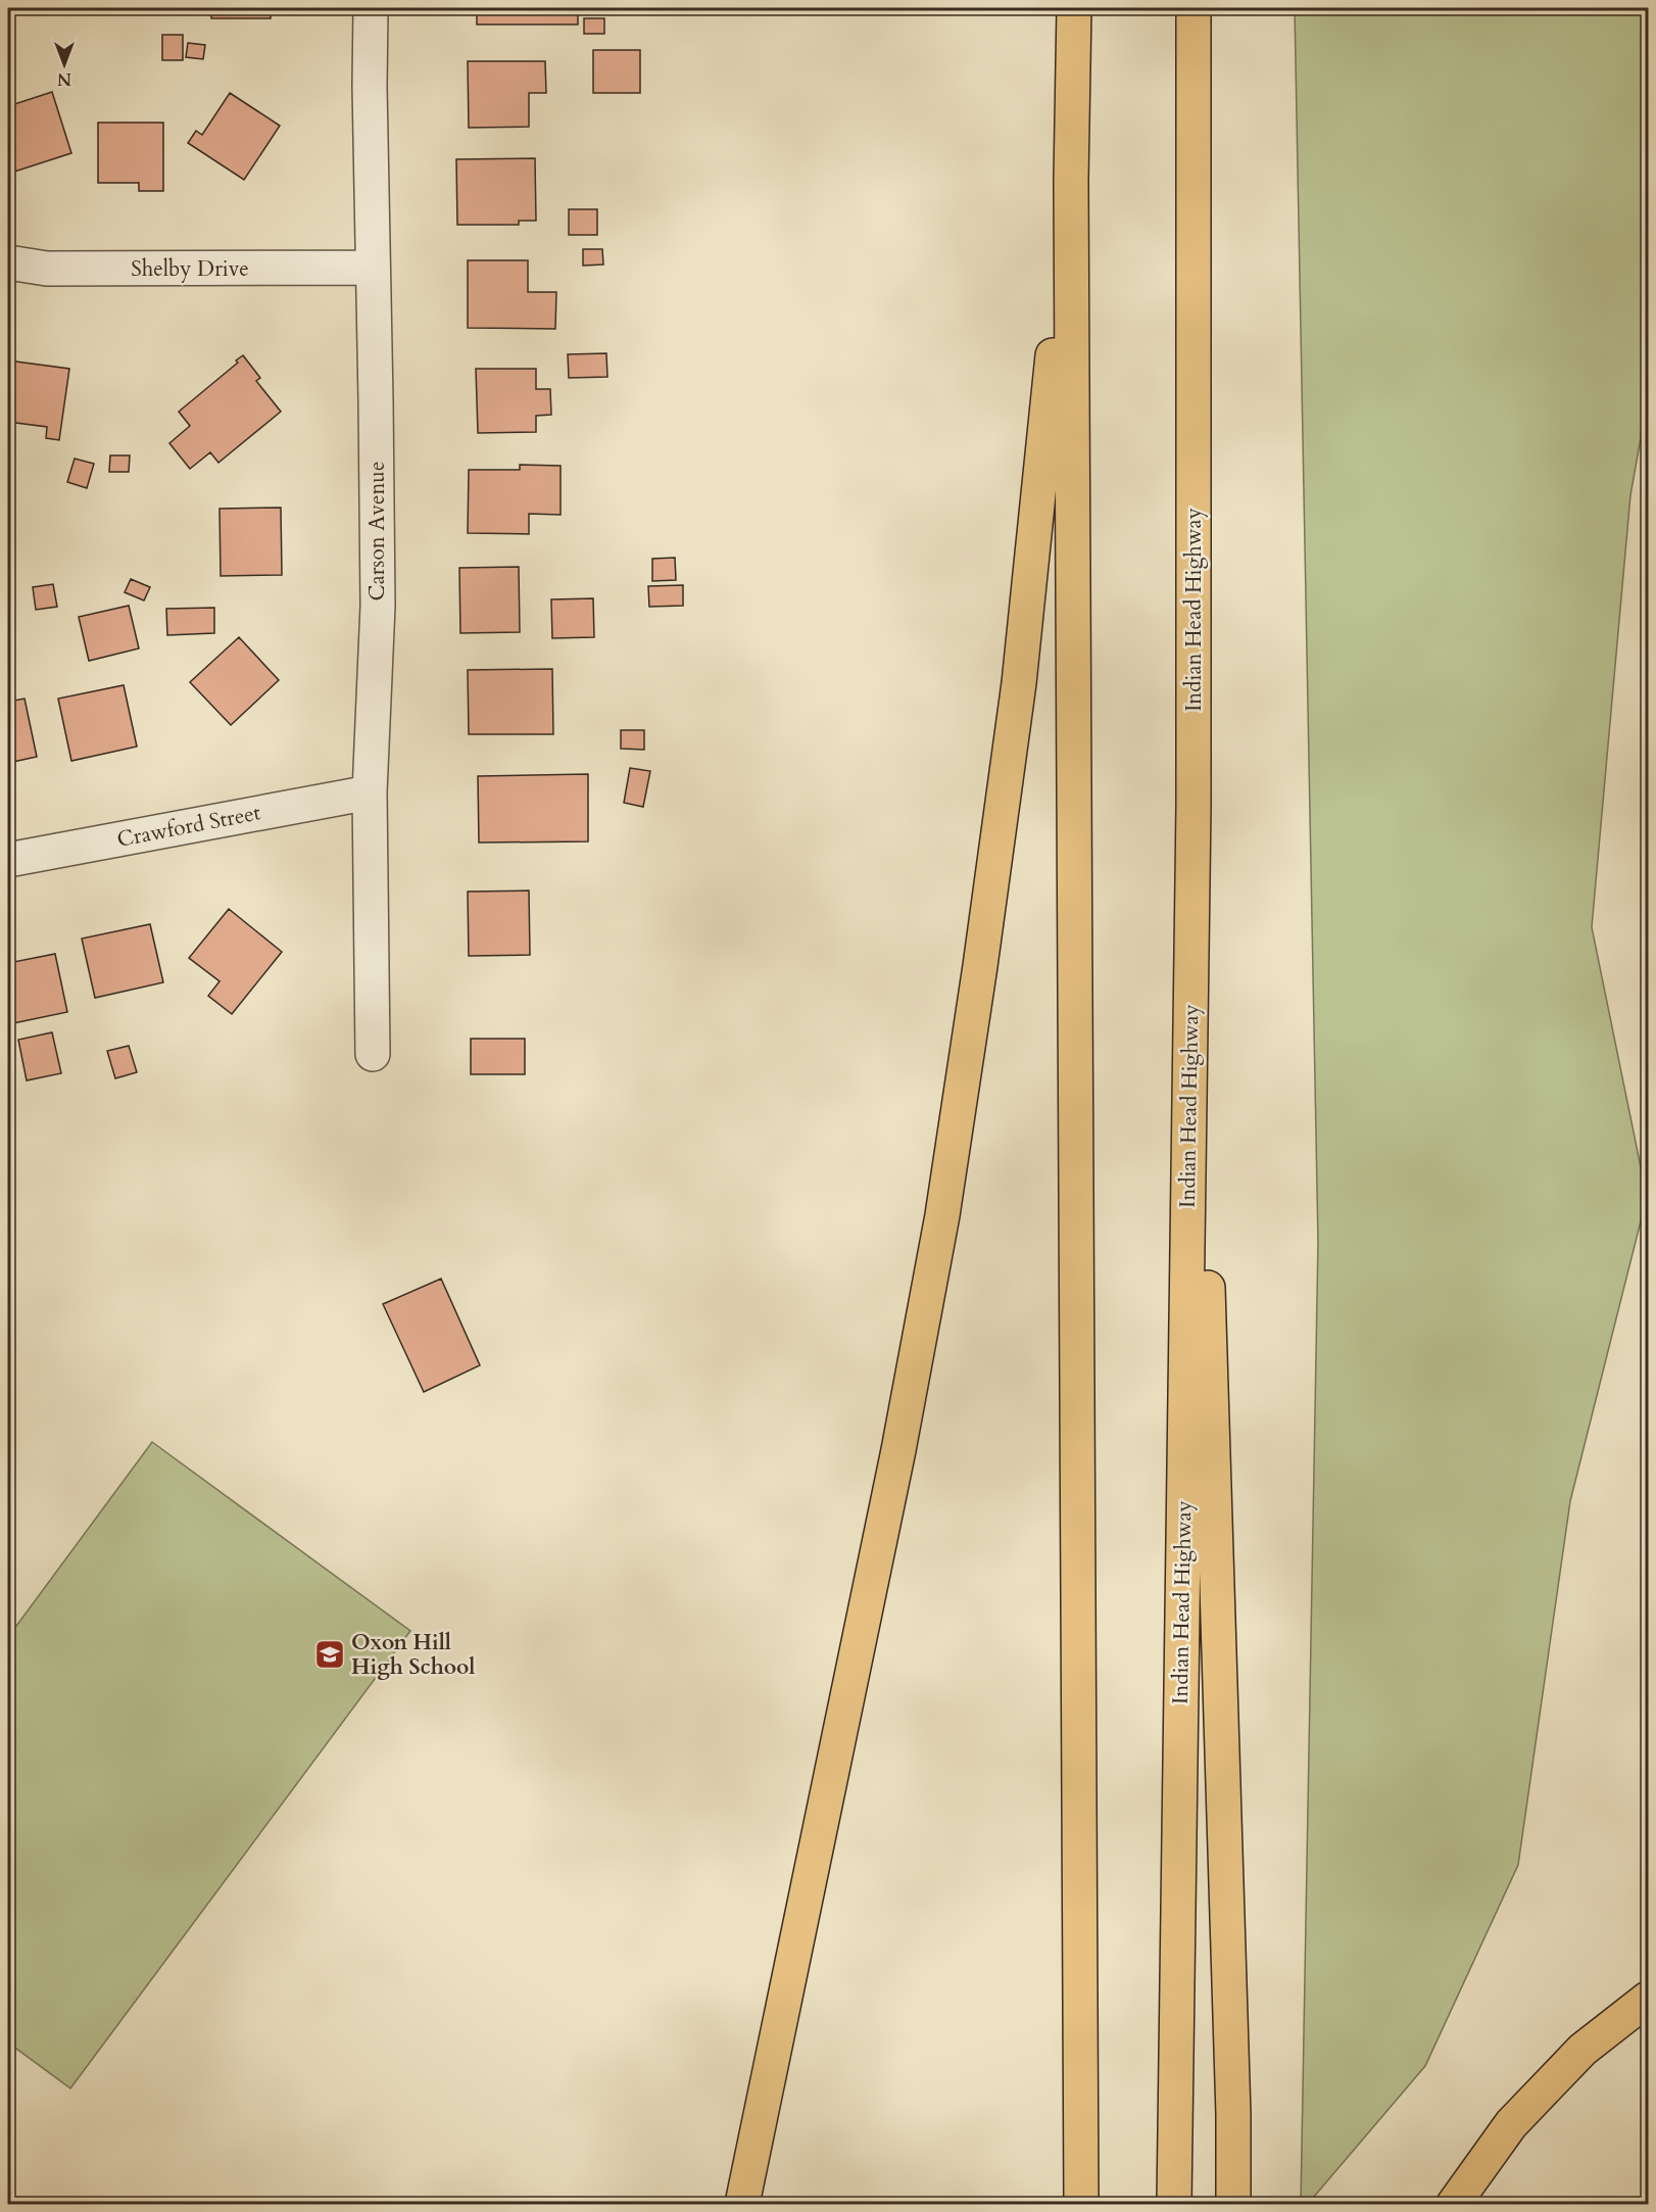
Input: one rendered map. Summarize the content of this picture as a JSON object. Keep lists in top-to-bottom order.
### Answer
{
  "streets": {
    "highway": ["Indian Head Highway"],
    "street": ["Shelby Drive", "Carson Avenue", "Crawford Street"]
  },
  "crossings": [
    ["Shelby Drive", "Carson Avenue"],
    ["Carson Avenue", "Crawford Street"]
  ],
  "places": {
    "school or university": ["Oxon Hill High School"]
  },
  "north": "bottom"
}
